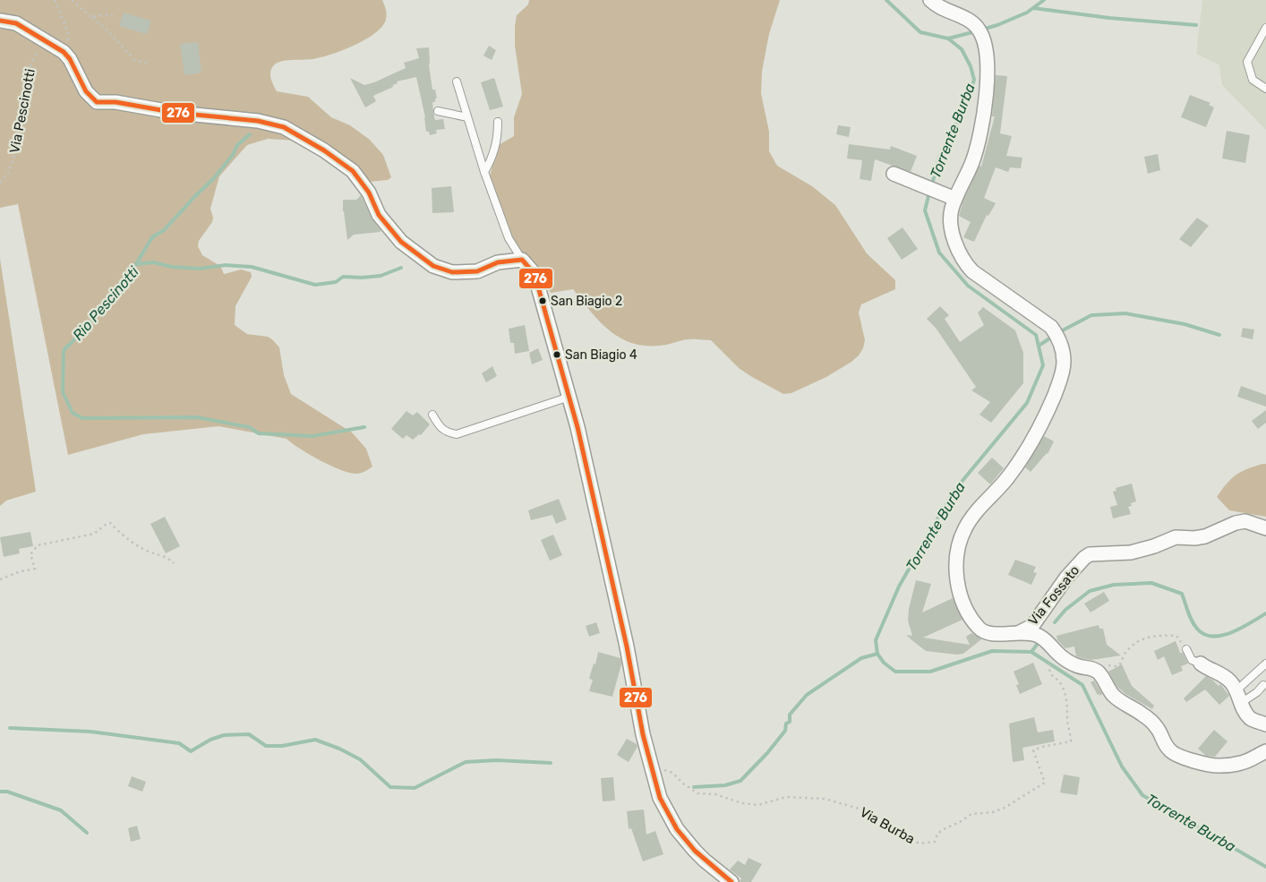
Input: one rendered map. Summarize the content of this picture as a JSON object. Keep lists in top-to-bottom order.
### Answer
{
  "streets": {
    "street": ["Via Fossato"],
    "path": ["Via Pescinotti", "Via Burba"]
  },
  "water": ["Torrente Burba", "Rio Pescinotti"],
  "places": ["San Biagio 2", "San Biagio 4"],
  "lines": ["transit line 276"]
}
